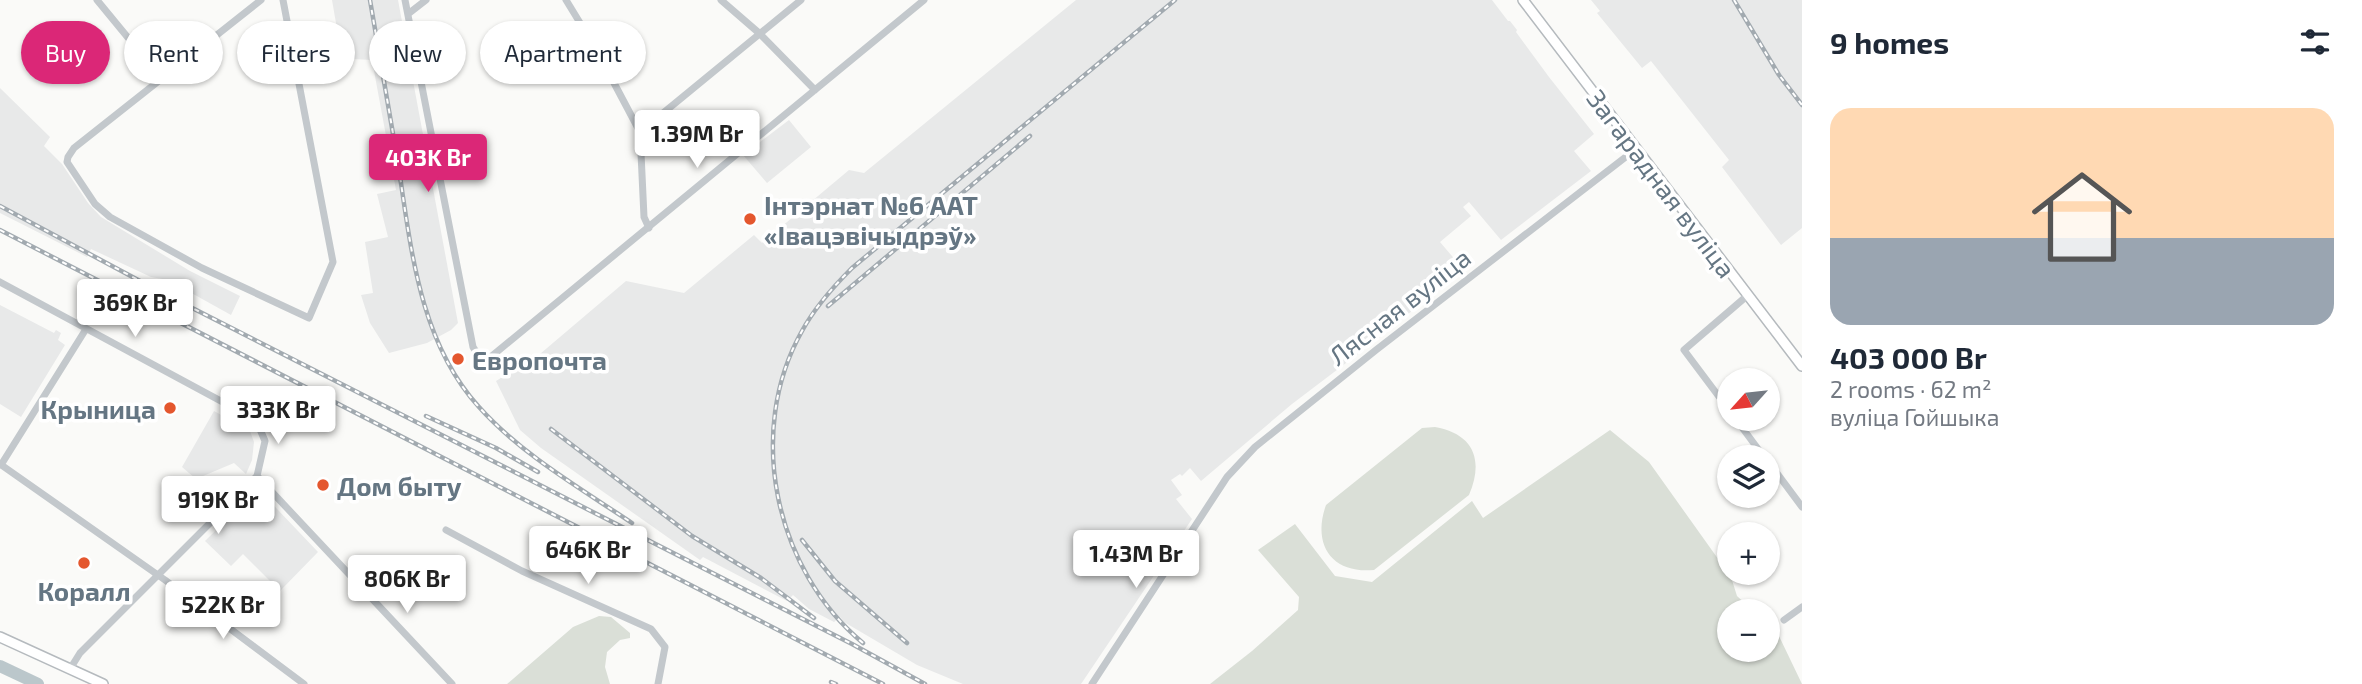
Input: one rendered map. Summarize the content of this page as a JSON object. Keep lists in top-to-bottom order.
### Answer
{
  "streets": {
    "main road": ["Загарадная вуліца"],
    "street": ["Лясная вуліца"]
  },
  "crossings": [
    ["Загарадная вуліца", "Лясная вуліца"]
  ],
  "places": [
    "Інтэрнат №6 ААТ «Івацэвічыдрэў»",
    "Европочта",
    "Крыница",
    "Дом быту",
    "Коралл"
  ],
  "north": "bottom left",
  "page": {
    "heading": "9 homes",
    "chip": [
      "Buy",
      "Rent",
      "Filters",
      "New",
      "Apartment"
    ],
    "list": [
      {
        "name": "403 000 Br",
        "note": "2 rooms · 62 m² · вуліца Гойшыка"
      }
    ],
    "price": [
      "1.39M Br",
      "403K Br",
      "369K Br",
      "333K Br",
      "919K Br",
      "646K Br",
      "1.43M Br",
      "806K Br",
      "522K Br"
    ],
    "map_buttons": ["+", "−"]
  }
}
